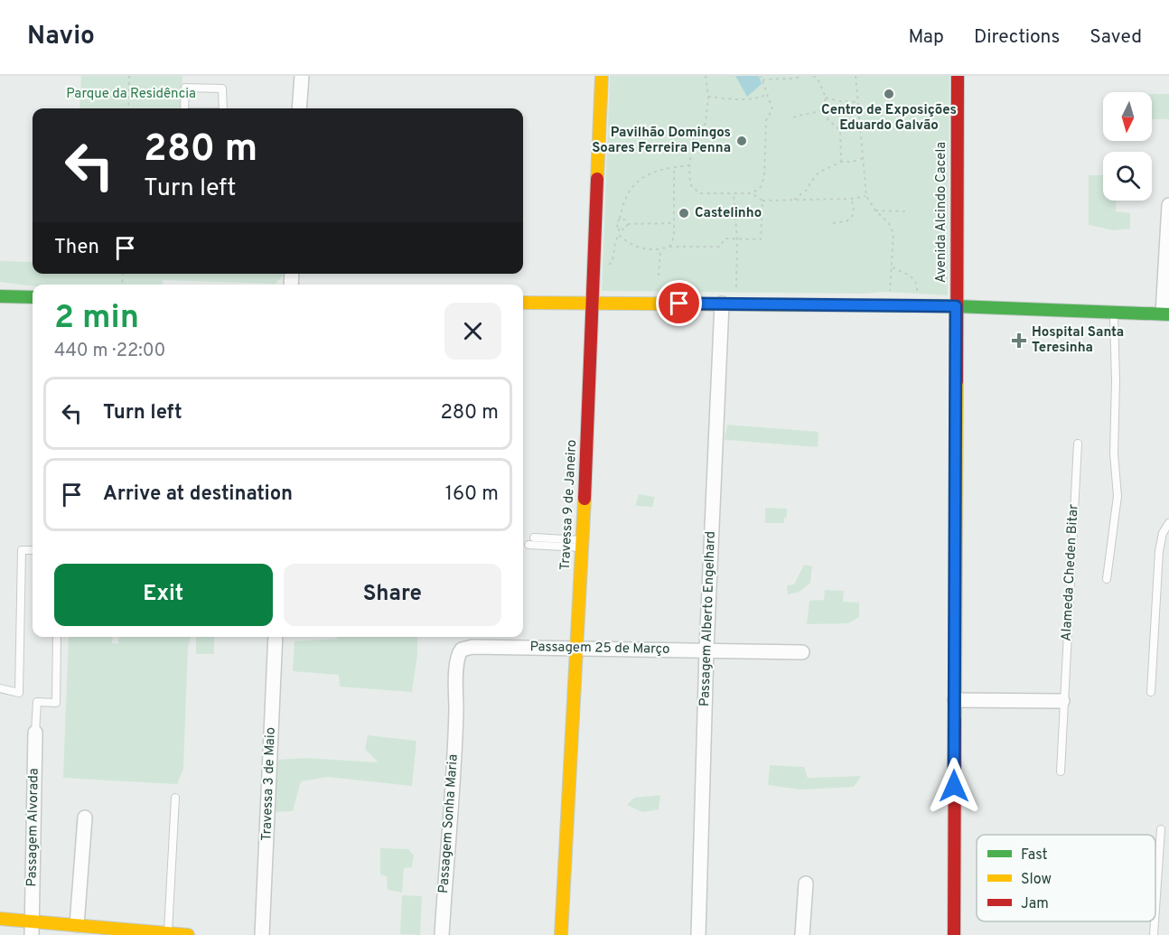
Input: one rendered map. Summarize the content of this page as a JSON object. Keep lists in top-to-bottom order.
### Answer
{
  "streets": {
    "main road": ["Avenida Alcindo Cacela", "Travessa 9 de Janeiro"],
    "street": [
      "Passagem Alberto Engelhard",
      "Passagem 25 de Março",
      "Travessa 3 de Maio",
      "Passagem Sonha Maria",
      "Passagem Alvorada"
    ],
    "lane": ["Alameda Cheden Bitar"]
  },
  "crossings": [
    ["Travessa 9 de Janeiro", "Passagem 25 de Março"],
    ["Passagem Alberto Engelhard", "Passagem 25 de Março"],
    ["Passagem 25 de Março", "Passagem Sonha Maria"]
  ],
  "parks": ["Parque da Residência"],
  "places": {
    "other": ["Centro de Exposições Eduardo Galvão", "Pavilhão Domingos Soares Ferreira Penna", "Castelinho"],
    "health": ["Hospital Santa Teresinha"]
  },
  "legend": ["Fast", "Slow", "Jam"],
  "north": "bottom",
  "page": {
    "header": "Navio",
    "nav": ["Map", "Directions", "Saved"],
    "turn": ["280 m", "Turn left"],
    "then": "Then",
    "heading": ["2 min", "440 m · 22:00"],
    "list": [
      {
        "name": "Turn left",
        "value": "280 m"
      },
      {
        "name": "Arrive at destination",
        "value": "160 m"
      }
    ],
    "buttons": ["Exit", "Share"]
  }
}
